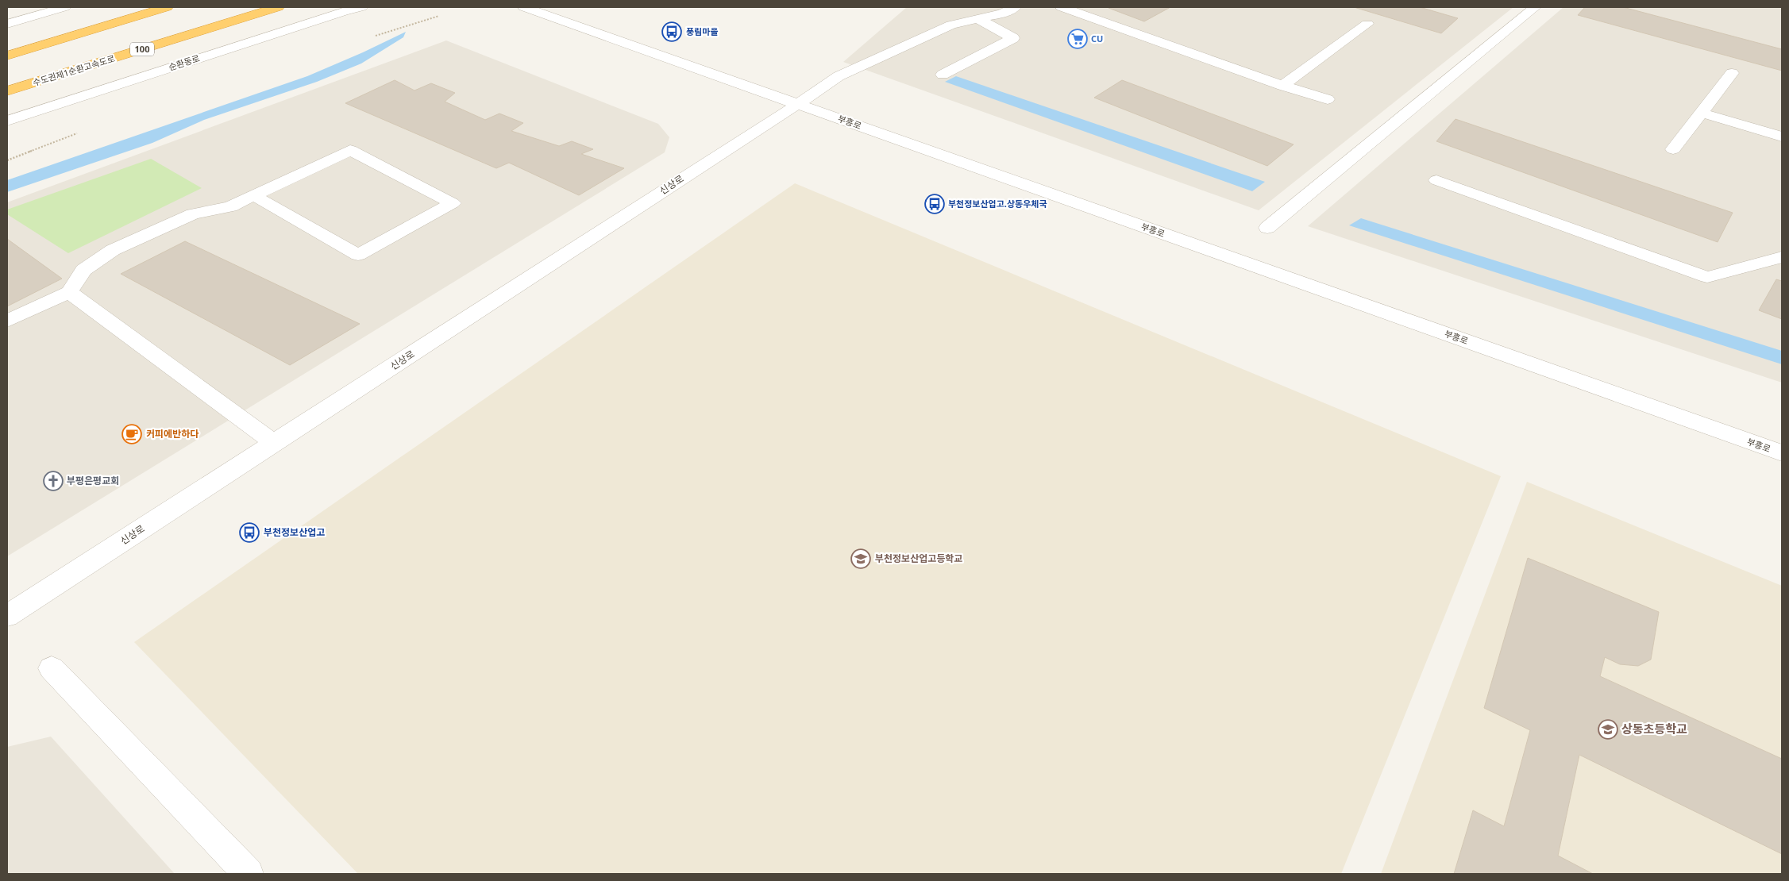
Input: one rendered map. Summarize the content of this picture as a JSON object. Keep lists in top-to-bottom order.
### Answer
{
  "streets": {
    "highway": ["100", "수도권제1순환고속도로"],
    "street": ["순환동로", "부흥로", "신상로"]
  },
  "crossings": [
    ["부흥로", "신상로"]
  ],
  "places": {
    "bus stop": ["풍림마을", "부천정보산업고.상동우체국", "부천정보산업고"],
    "supermarket": ["CU"],
    "cafe": ["커피에반하다"],
    "church": ["부평은평교회"],
    "school or university": ["부천정보산업고등학교", "상동초등학교"]
  }
}
